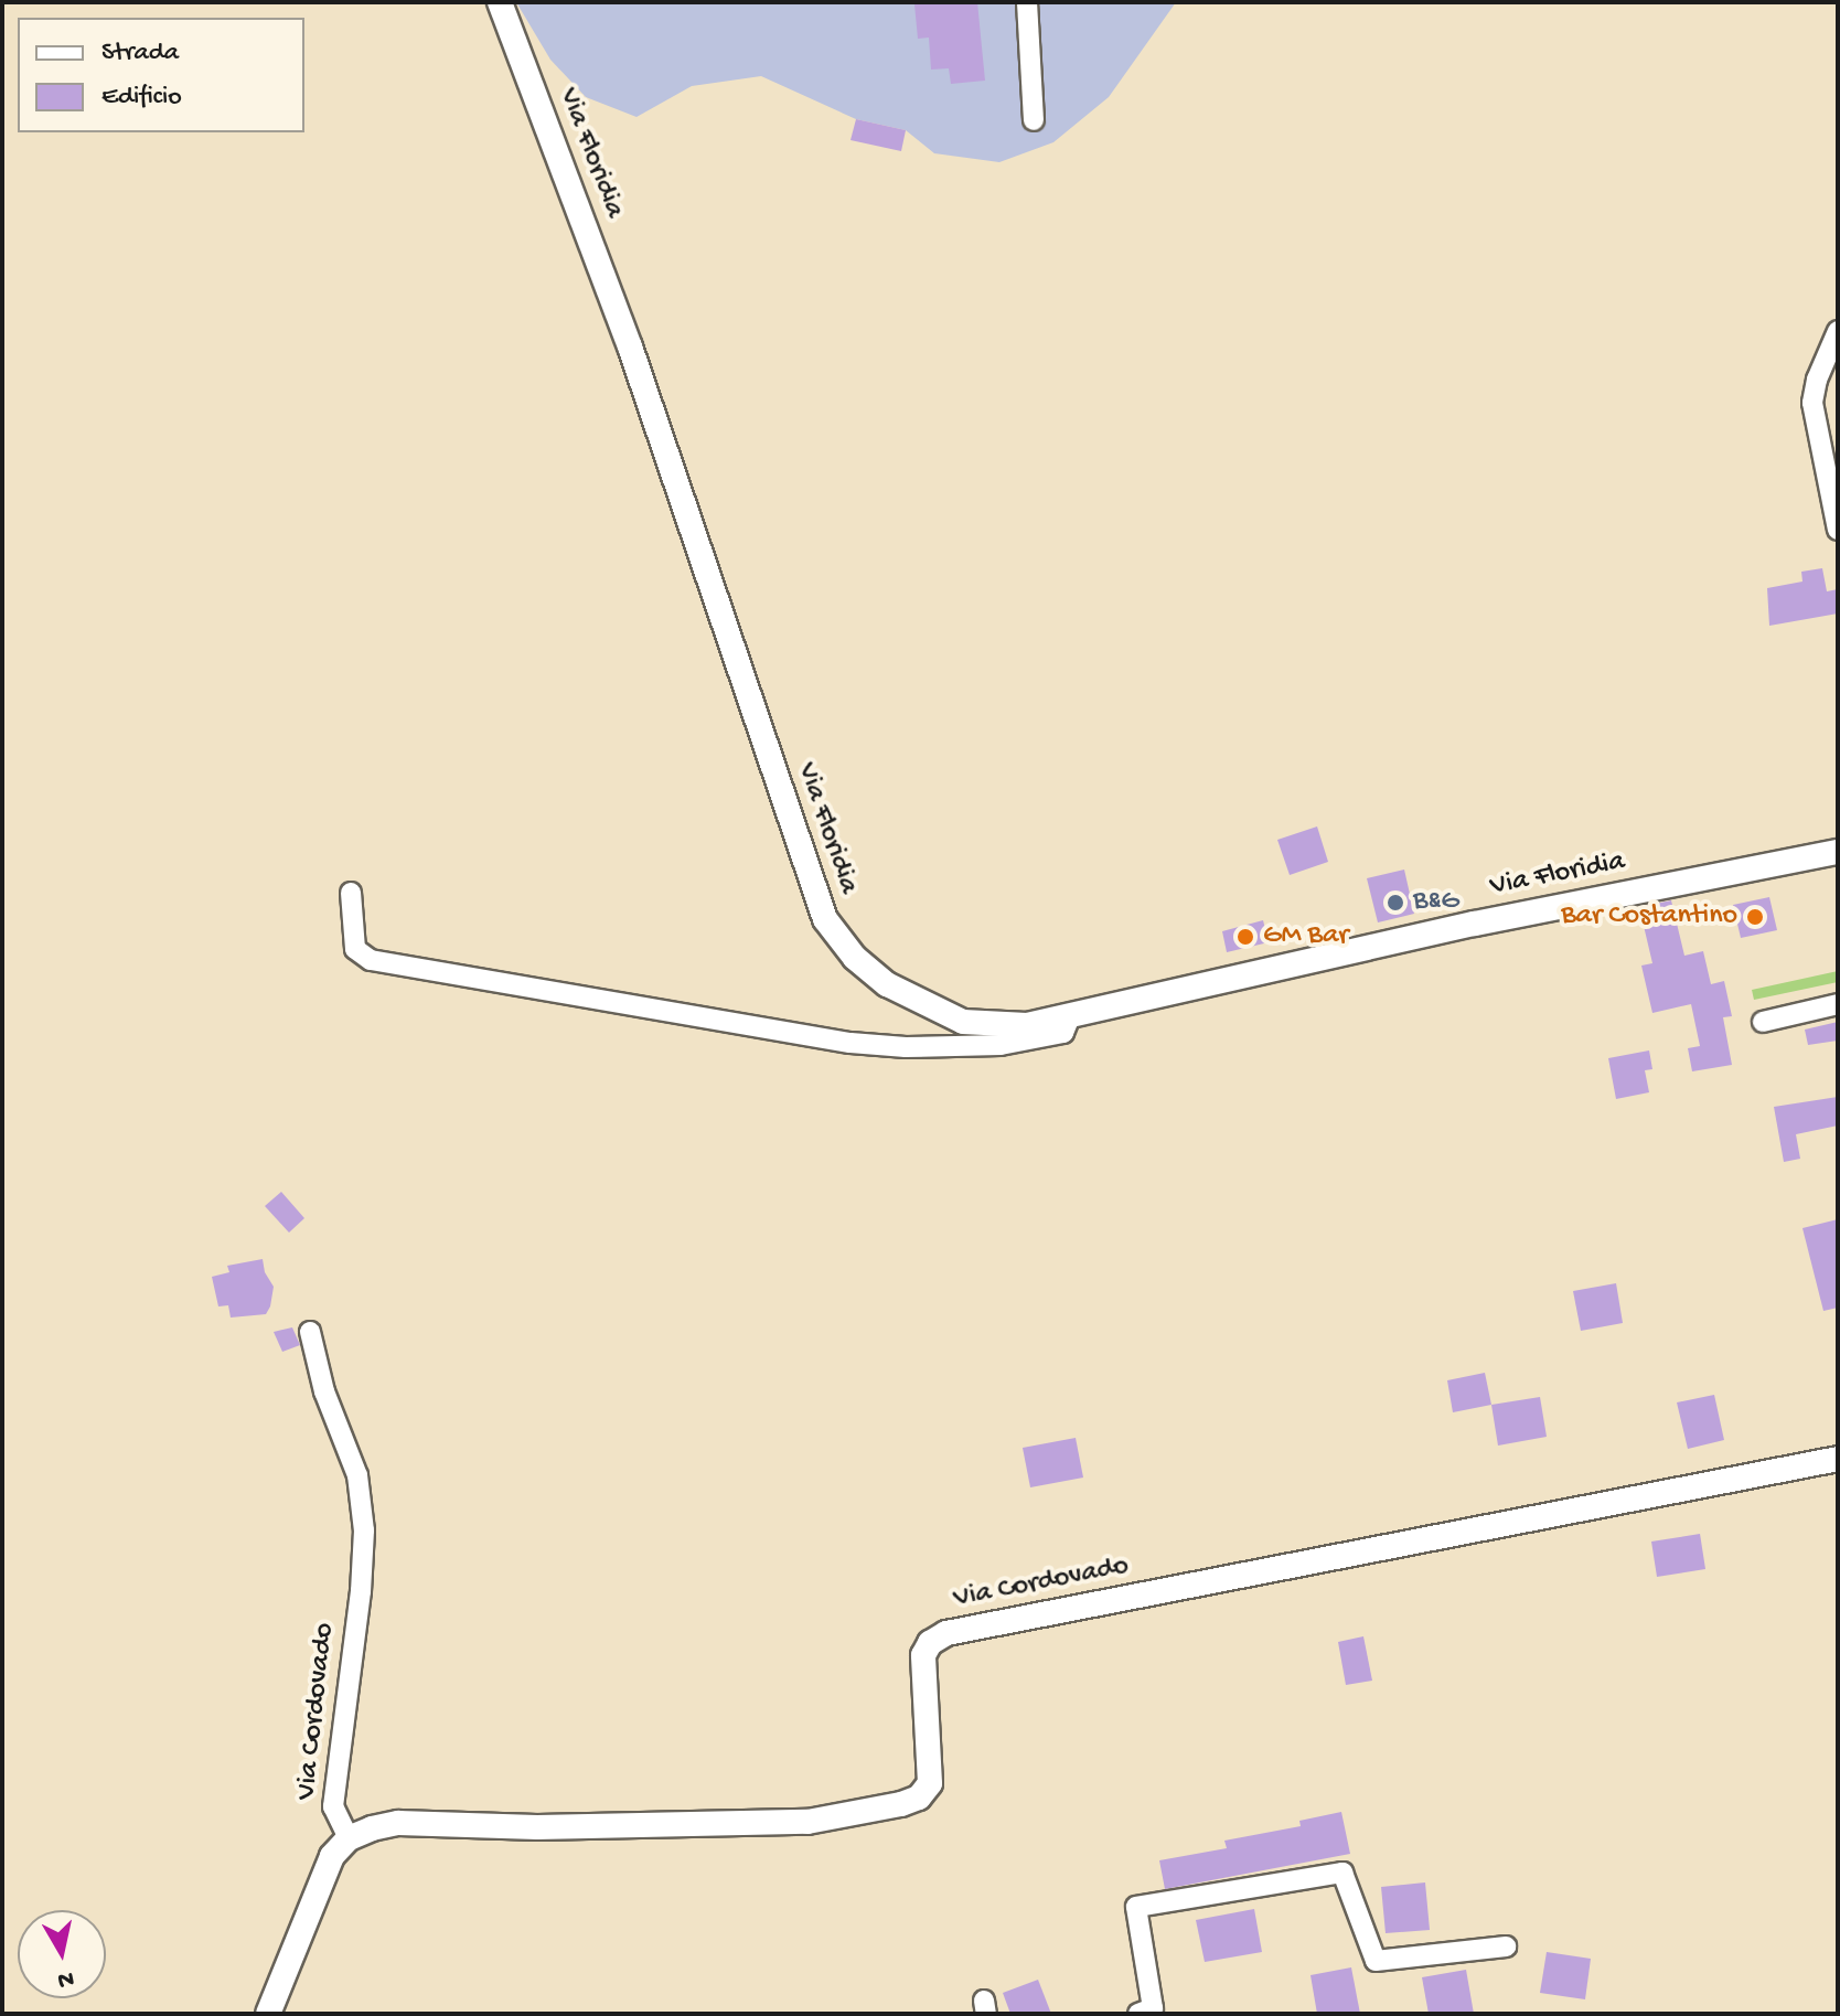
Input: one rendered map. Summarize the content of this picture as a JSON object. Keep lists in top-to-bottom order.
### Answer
{
  "streets": {
    "street": ["Via Floridia", "Via Cordovado"]
  },
  "places": ["B&G", "Bar Costantino", "GM Bar"],
  "legend": ["Strada", "Edificio"],
  "north": "bottom"
}
